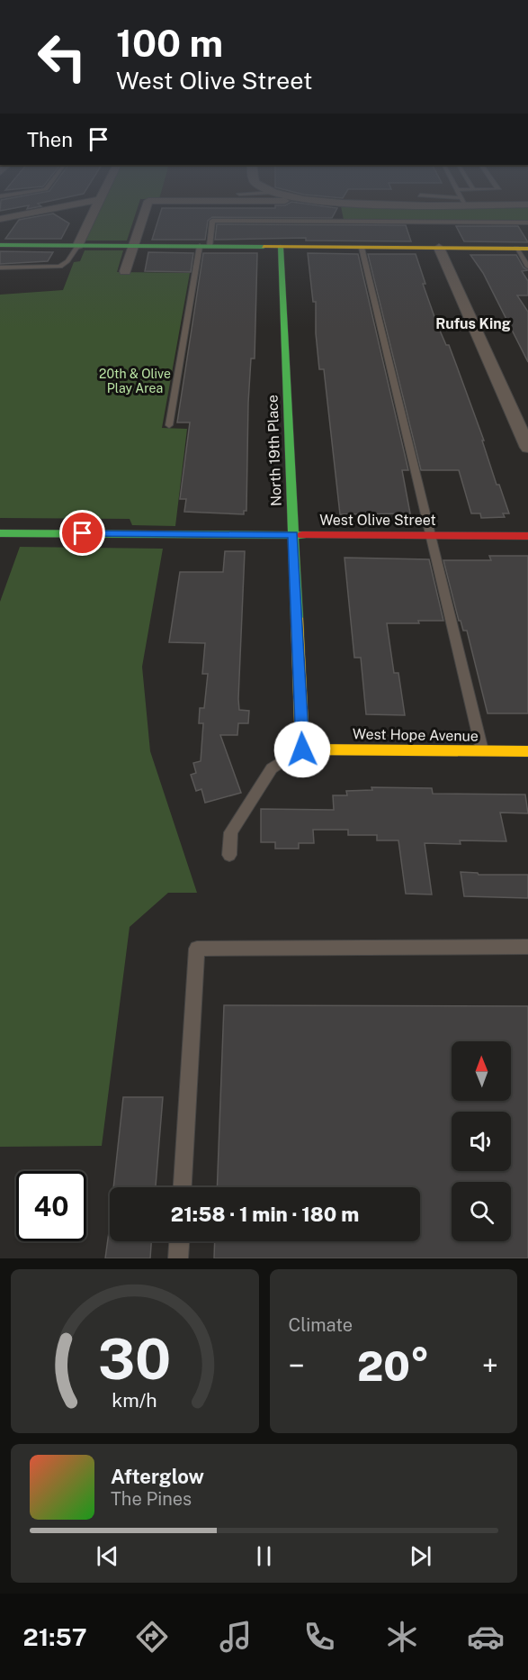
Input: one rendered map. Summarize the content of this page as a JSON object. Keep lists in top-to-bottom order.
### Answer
{
  "streets": {
    "street": ["North 19th Place", "West Olive Street", "West Hope Avenue"]
  },
  "crossings": [
    ["North 19th Place", "West Olive Street"],
    ["North 19th Place", "West Hope Avenue"]
  ],
  "districts": ["Rufus King"],
  "parks": ["20th & Olive Play Area"],
  "north": "top",
  "page": {
    "turn": ["100 m", "West Olive Street"],
    "then": "Then",
    "limit": "40",
    "trip": "21:58 · 1 min · 180 m",
    "tile": "Climate",
    "heat": ["−", "20°", "+"],
    "song": ["Afterglow", "The Pines"],
    "tabs": "21:57",
    "gauge": ["30", "km/h"]
  }
}
